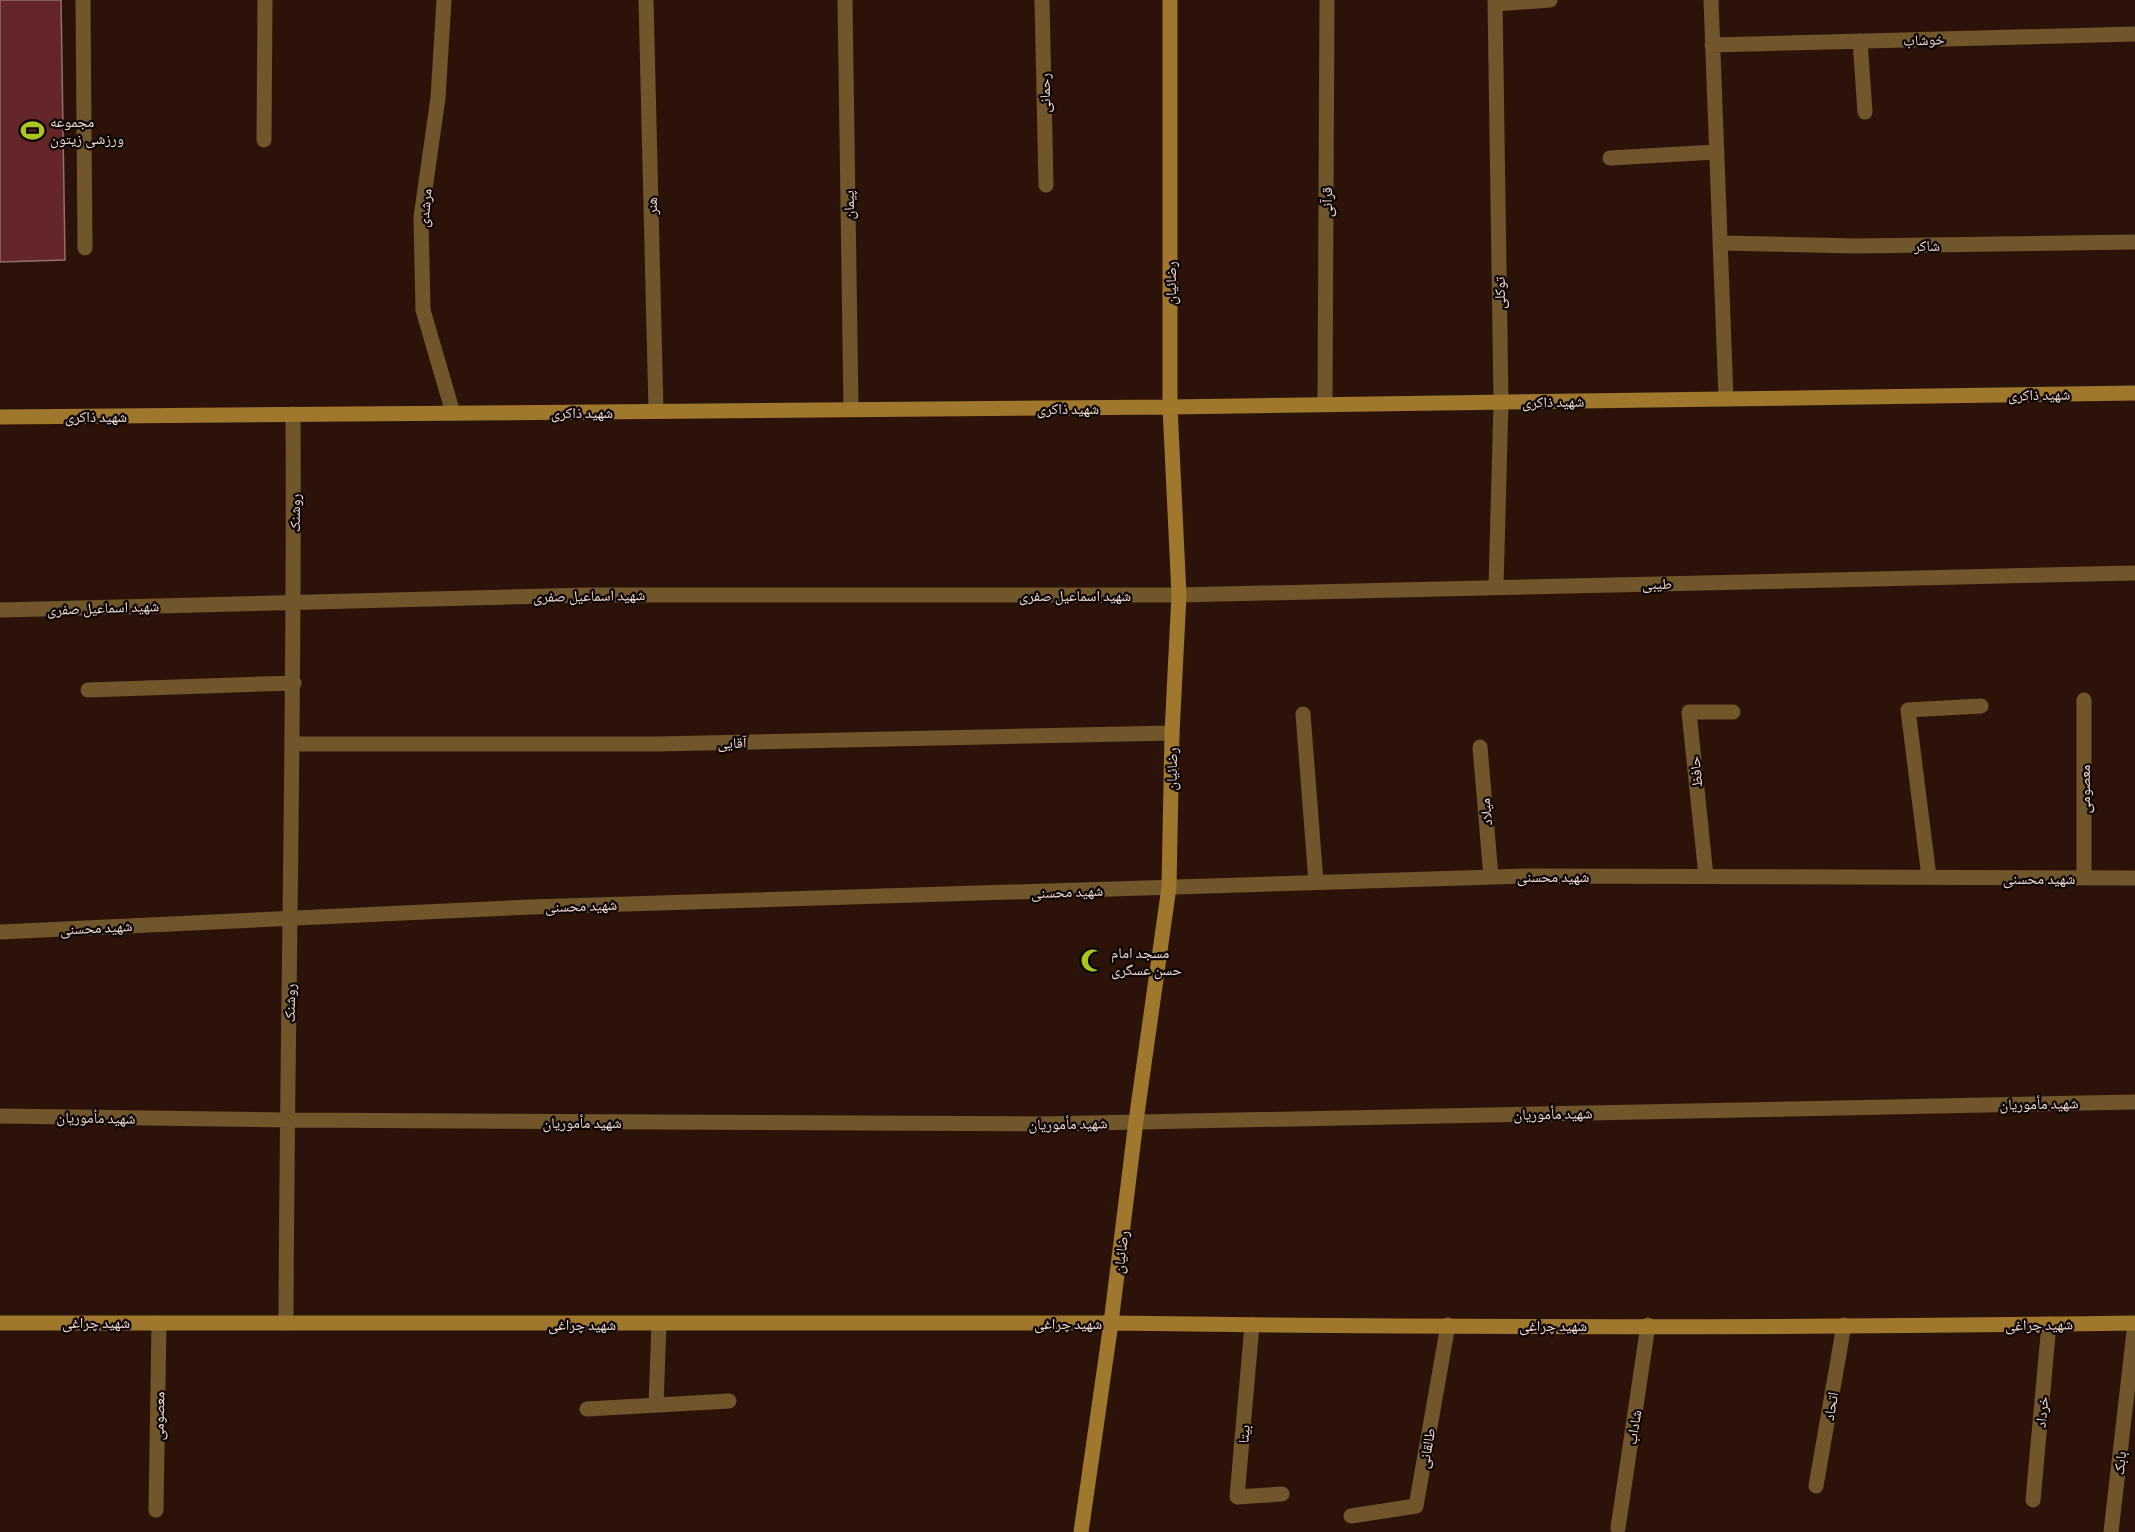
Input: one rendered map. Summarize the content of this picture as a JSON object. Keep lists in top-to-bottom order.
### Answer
{
  "streets": {
    "street": [
      "خوشاب",
      "رحمانی",
      "قرآنی",
      "پیمان",
      "هنر",
      "مرشدی",
      "شاکر",
      "رضائیان",
      "توکلی",
      "شهید ذاکری",
      "روشنک",
      "طیبی",
      "شهید اسماعیل صفری",
      "آقایی",
      "حافظ",
      "معصومی",
      "میلاد",
      "شهید محسنی",
      "شهید مأموریان",
      "شهید چراغی",
      "اتحاد",
      "خرداد",
      "شاداب",
      "بیتا",
      "طالقانی",
      "بابک"
    ]
  },
  "crossings": [
    ["قرآنی", "شهید ذاکری"],
    ["پیمان", "شهید ذاکری"],
    ["هنر", "شهید ذاکری"],
    ["مرشدی", "شهید ذاکری"],
    ["رضائیان", "شهید ذاکری"],
    ["رضائیان", "طیبی"],
    ["رضائیان", "شهید اسماعیل صفری"],
    ["رضائیان", "آقایی"],
    ["رضائیان", "شهید محسنی"],
    ["رضائیان", "شهید مأموریان"],
    ["رضائیان", "شهید چراغی"],
    ["توکلی", "شهید ذاکری"],
    ["توکلی", "طیبی"],
    ["شهید ذاکری", "روشنک"],
    ["روشنک", "شهید اسماعیل صفری"],
    ["روشنک", "آقایی"],
    ["روشنک", "شهید محسنی"],
    ["روشنک", "شهید مأموریان"],
    ["روشنک", "شهید چراغی"],
    ["طیبی", "شهید اسماعیل صفری"],
    ["حافظ", "شهید محسنی"],
    ["معصومی", "شهید محسنی"],
    ["معصومی", "شهید چراغی"],
    ["میلاد", "شهید محسنی"],
    ["شهید چراغی", "اتحاد"],
    ["شهید چراغی", "خرداد"],
    ["شهید چراغی", "شاداب"],
    ["شهید چراغی", "بیتا"],
    ["شهید چراغی", "طالقانی"],
    ["شهید چراغی", "بابک"]
  ],
  "places": {
    "sports": ["مجموعه ورزشی زیتون"],
    "mosque": ["مسجد امام حسن عسگری"]
  }
}
